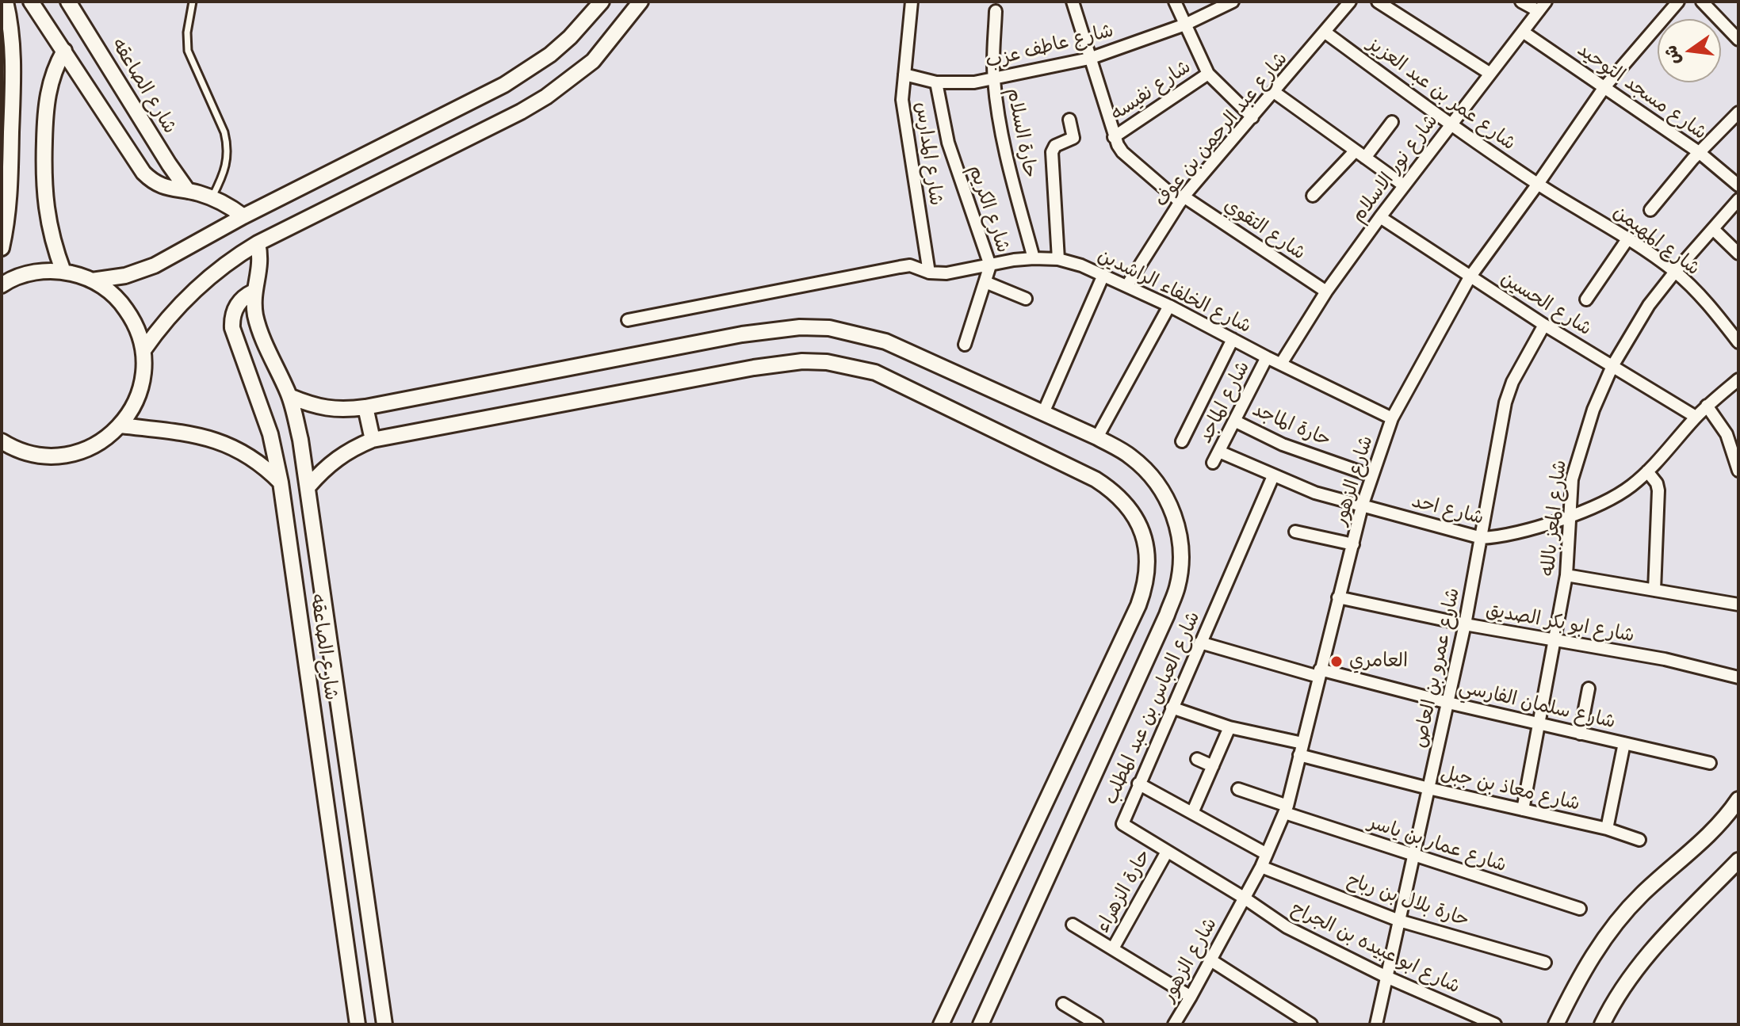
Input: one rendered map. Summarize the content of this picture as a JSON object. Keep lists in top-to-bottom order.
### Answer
{
  "streets": {
    "street": [
      "شارع عاطف عزب",
      "شارع الصاعقه",
      "شارع نفيسه",
      "شارع مسجد التوحيد",
      "شارع عمر بن عبد العزيز",
      "شارع عبد الرحمن بن عوف",
      "حارة السلام",
      "شارع المدارس",
      "شارع نور الاسلام",
      "شارع الكريم",
      "شارع التقوي",
      "شارع المهيمن",
      "شارع الخلفاء الراشدين",
      "شارع الحسين",
      "شارع الماجد",
      "حارة الماجد",
      "شارع الزهور",
      "شارع احد",
      "شارع المعز بالله",
      "شارع ابو بكر الصديق",
      "شارع عمرو بن العاص",
      "شارع سلمان الفارسي",
      "شارع العباس بن عبد المطلب",
      "شارع معاذ بن جبل",
      "شارع عمار بن ياسر",
      "حارة الزهراء",
      "حارة بلال بن رباح",
      "شارع ابو عبيده بن الجراح"
    ]
  },
  "crossings": [
    ["شارع عاطف عزب", "حارة السلام"],
    ["شارع عاطف عزب", "شارع المدارس"],
    ["شارع عاطف عزب", "شارع الكريم"],
    ["شارع نفيسه", "شارع التقوي"],
    ["شارع مسجد التوحيد", "شارع نور الاسلام"],
    ["شارع مسجد التوحيد", "شارع الزهور"],
    ["شارع عمر بن عبد العزيز", "شارع عبد الرحمن بن عوف"],
    ["شارع عمر بن عبد العزيز", "شارع نور الاسلام"],
    ["شارع عمر بن عبد العزيز", "شارع المهيمن"],
    ["شارع عمر بن عبد العزيز", "شارع الزهور"],
    ["شارع عبد الرحمن بن عوف", "شارع التقوي"],
    ["شارع عبد الرحمن بن عوف", "شارع الخلفاء الراشدين"],
    ["حارة السلام", "شارع الخلفاء الراشدين"],
    ["شارع المدارس", "شارع الخلفاء الراشدين"],
    ["شارع نور الاسلام", "شارع التقوي"],
    ["شارع نور الاسلام", "شارع الخلفاء الراشدين"],
    ["شارع نور الاسلام", "شارع الحسين"],
    ["شارع الكريم", "شارع الخلفاء الراشدين"],
    ["شارع المهيمن", "شارع الزهور"],
    ["شارع المهيمن", "شارع المعز بالله"],
    ["شارع الخلفاء الراشدين", "شارع الماجد"],
    ["شارع الخلفاء الراشدين", "شارع الزهور"],
    ["شارع الحسين", "شارع الزهور"],
    ["شارع الحسين", "شارع احد"],
    ["شارع الحسين", "شارع المعز بالله"],
    ["شارع الحسين", "شارع عمرو بن العاص"],
    ["شارع الماجد", "حارة الماجد"],
    ["شارع الماجد", "شارع احد"],
    ["حارة الماجد", "شارع الزهور"],
    ["شارع الزهور", "شارع احد"],
    ["شارع الزهور", "شارع ابو بكر الصديق"],
    ["شارع الزهور", "شارع سلمان الفارسي"],
    ["شارع الزهور", "شارع العباس بن عبد المطلب"],
    ["شارع الزهور", "شارع معاذ بن جبل"],
    ["شارع الزهور", "شارع عمار بن ياسر"],
    ["شارع الزهور", "حارة بلال بن رباح"],
    ["شارع الزهور", "شارع ابو عبيده بن الجراح"],
    ["شارع احد", "شارع المعز بالله"],
    ["شارع احد", "شارع عمرو بن العاص"],
    ["شارع احد", "شارع العباس بن عبد المطلب"],
    ["شارع المعز بالله", "شارع ابو بكر الصديق"],
    ["شارع المعز بالله", "شارع سلمان الفارسي"],
    ["شارع المعز بالله", "شارع معاذ بن جبل"],
    ["شارع ابو بكر الصديق", "شارع عمرو بن العاص"],
    ["شارع عمرو بن العاص", "شارع سلمان الفارسي"],
    ["شارع عمرو بن العاص", "شارع معاذ بن جبل"],
    ["شارع عمرو بن العاص", "شارع عمار بن ياسر"],
    ["شارع عمرو بن العاص", "حارة بلال بن رباح"],
    ["شارع عمرو بن العاص", "شارع ابو عبيده بن الجراح"],
    ["شارع سلمان الفارسي", "شارع العباس بن عبد المطلب"],
    ["شارع العباس بن عبد المطلب", "شارع معاذ بن جبل"],
    ["شارع العباس بن عبد المطلب", "حارة الزهراء"],
    ["شارع العباس بن عبد المطلب", "شارع ابو عبيده بن الجراح"]
  ],
  "places": ["العامري"],
  "north": "left"
}
